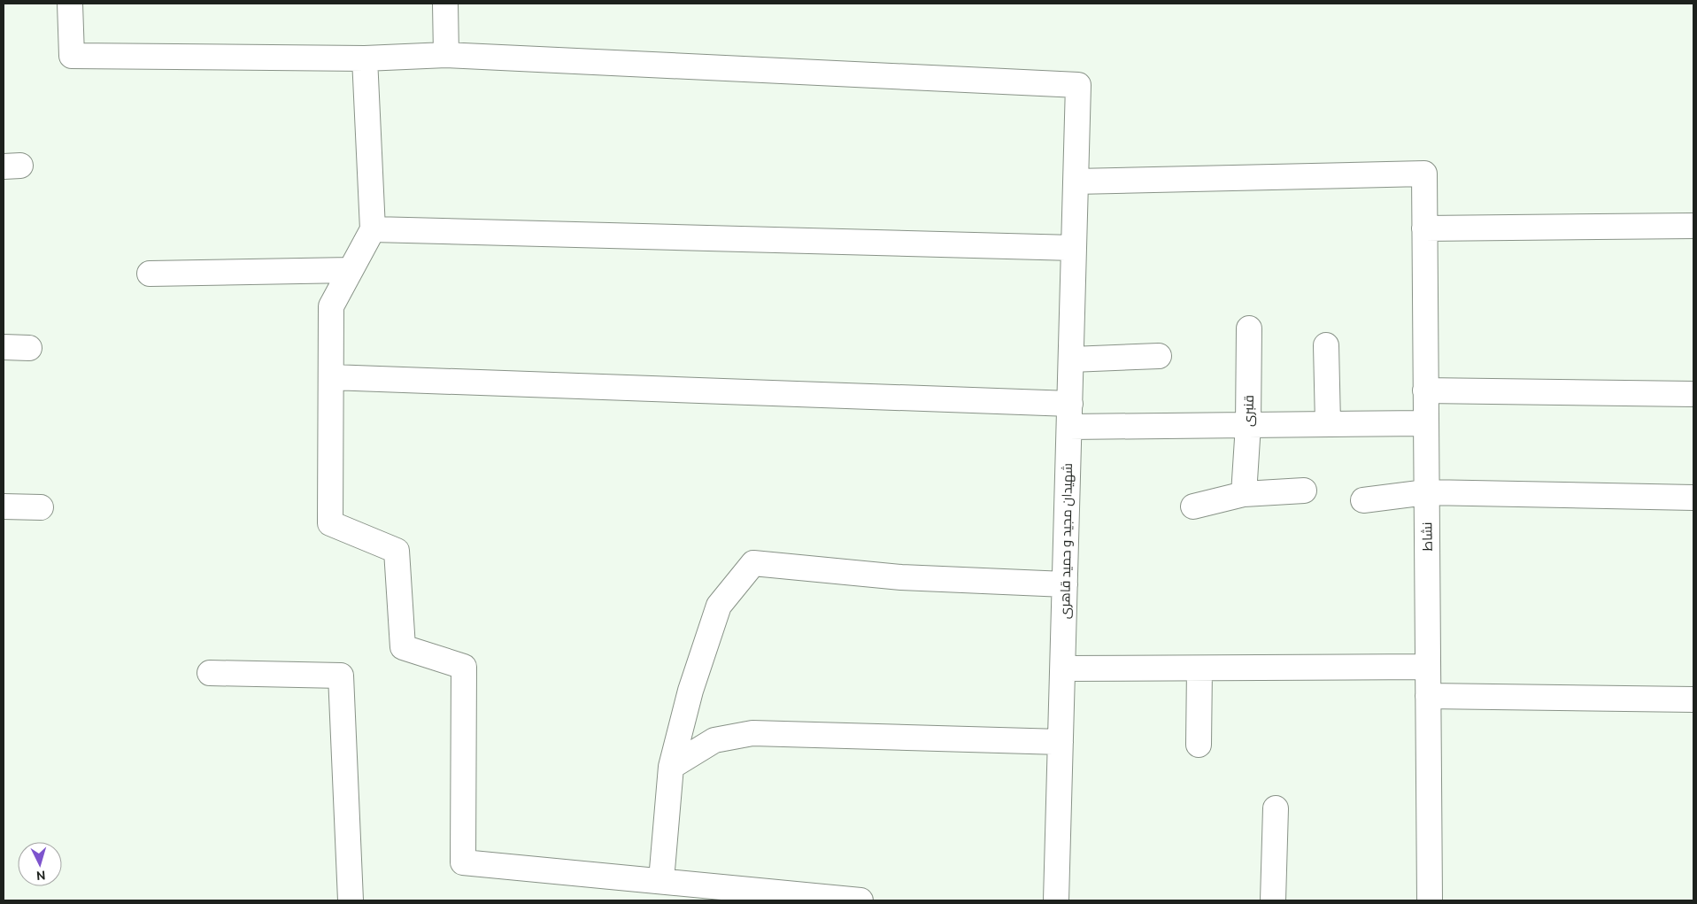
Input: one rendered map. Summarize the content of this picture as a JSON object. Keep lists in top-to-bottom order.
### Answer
{
  "streets": {
    "street": ["قنبری", "نشاط", "شهیدان مجید و حمید قاهری"]
  },
  "crossings": [
    ["نشاط", "شهیدان مجید و حمید قاهری"]
  ],
  "north": "bottom"
}
